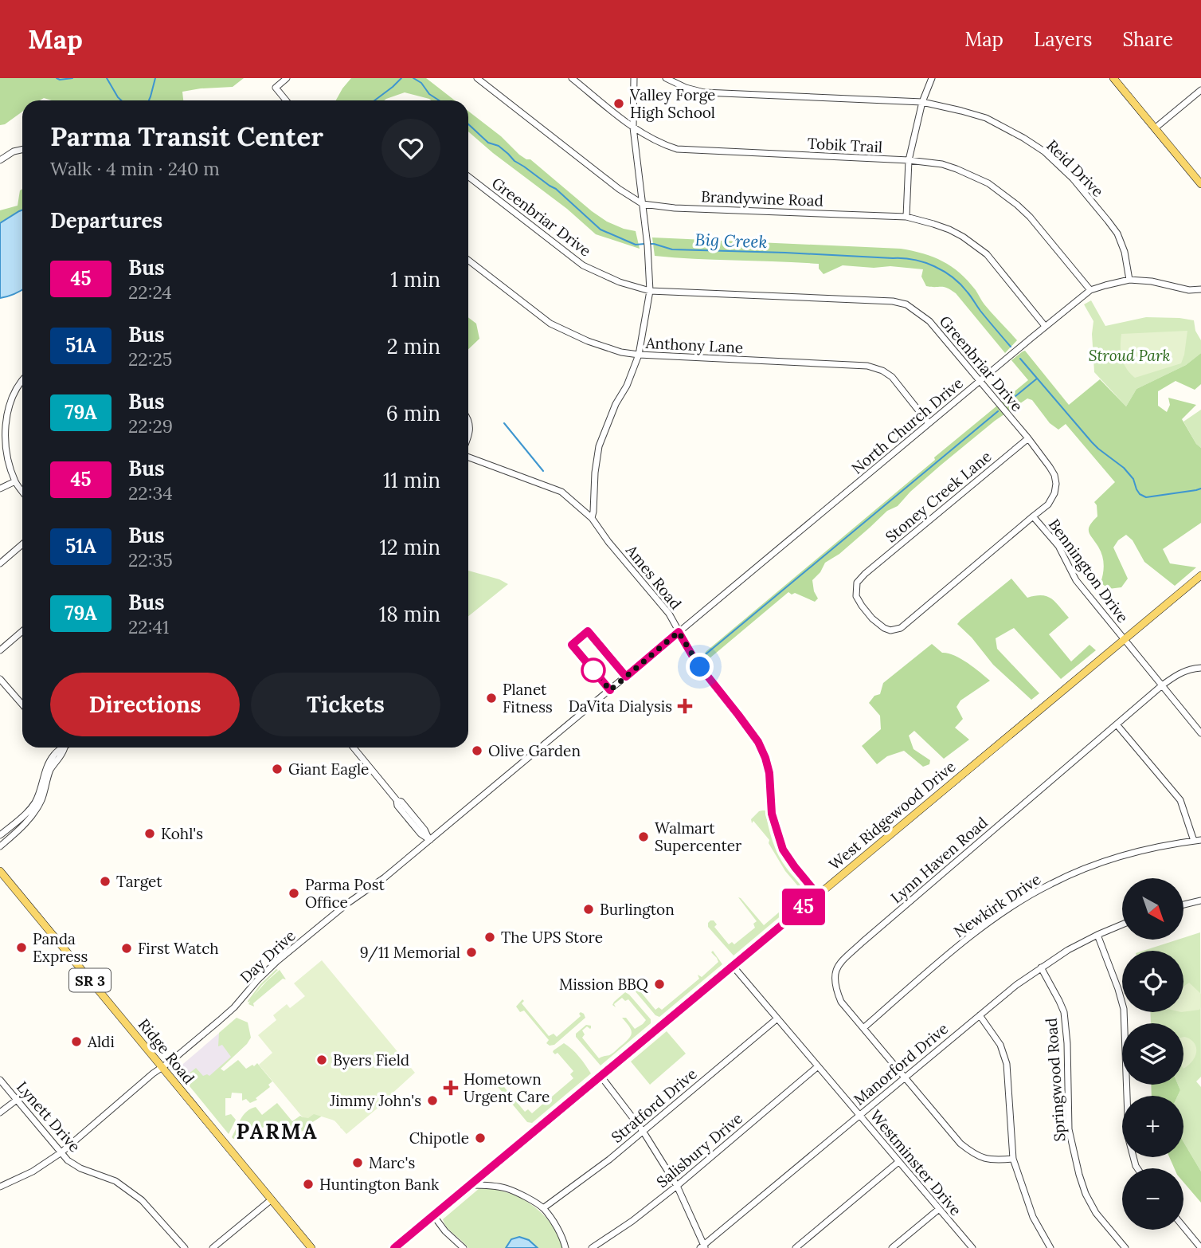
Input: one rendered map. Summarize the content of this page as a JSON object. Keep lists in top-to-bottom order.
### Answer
{
  "streets": {
    "main road": ["West Ridgewood Drive", "SR 3", "Ridge Road"],
    "street": [
      "Tobik Trail",
      "Reid Drive",
      "Brandywine Road",
      "Greenbriar Drive",
      "Anthony Lane",
      "North Church Drive",
      "Stoney Creek Lane",
      "Bennington Drive",
      "Ames Road",
      "Lynn Haven Road",
      "Newkirk Drive",
      "Day Drive",
      "Manorford Drive",
      "Springwood Road",
      "Stratford Drive",
      "Lynett Drive",
      "Salisbury Drive",
      "Westminster Drive"
    ]
  },
  "crossings": [
    ["Tobik Trail", "North Church Drive"],
    ["Reid Drive", "North Church Drive"],
    ["Brandywine Road", "North Church Drive"],
    ["Greenbriar Drive", "North Church Drive"],
    ["Greenbriar Drive", "Stoney Creek Lane"],
    ["Greenbriar Drive", "Bennington Drive"],
    ["Anthony Lane", "North Church Drive"],
    ["North Church Drive", "Ames Road"],
    ["North Church Drive", "Day Drive"],
    ["Bennington Drive", "West Ridgewood Drive"],
    ["Bennington Drive", "Lynn Haven Road"],
    ["Ames Road", "West Ridgewood Drive"],
    ["Ames Road", "Day Drive"],
    ["West Ridgewood Drive", "Westminster Drive"],
    ["Lynn Haven Road", "Newkirk Drive"],
    ["Lynn Haven Road", "Manorford Drive"],
    ["Day Drive", "Ridge Road"],
    ["Day Drive", "Lynett Drive"],
    ["Manorford Drive", "Springwood Road"],
    ["Manorford Drive", "Westminster Drive"],
    ["Stratford Drive", "Westminster Drive"],
    ["Salisbury Drive", "Westminster Drive"]
  ],
  "districts": ["PARMA"],
  "water": ["Big Creek"],
  "parks": ["Stroud Park"],
  "places": {
    "other": [
      "Valley Forge High School",
      "Planet Fitness",
      "Olive Garden",
      "Giant Eagle",
      "Kohl's",
      "Walmart Supercenter",
      "Target",
      "Parma Post Office",
      "Burlington",
      "The UPS Store",
      "Panda Express",
      "First Watch",
      "9/11 Memorial",
      "Mission BBQ",
      "Aldi",
      "Byers Field",
      "Jimmy John's",
      "Chipotle",
      "Marc's",
      "Huntington Bank"
    ],
    "health": ["DaVita Dialysis", "Hometown Urgent Care"]
  },
  "lines": ["bus line 45"],
  "north": "bottom right",
  "page": {
    "header": "Map",
    "nav": ["Map", "Layers", "Share"],
    "on_map": "45",
    "heading": [
      ["Parma Transit Center", "Walk · 4 min · 240 m"],
      "Departures"
    ],
    "list": [
      {
        "mark": "45",
        "name": "Bus",
        "note": "22:24",
        "value": "1 min"
      },
      {
        "mark": "51A",
        "name": "Bus",
        "note": "22:25",
        "value": "2 min"
      },
      {
        "mark": "79A",
        "name": "Bus",
        "note": "22:29",
        "value": "6 min"
      },
      {
        "mark": "45",
        "name": "Bus",
        "note": "22:34",
        "value": "11 min"
      },
      {
        "mark": "51A",
        "name": "Bus",
        "note": "22:35",
        "value": "12 min"
      },
      {
        "mark": "79A",
        "name": "Bus",
        "note": "22:41",
        "value": "18 min"
      }
    ],
    "buttons": ["Directions", "Tickets"],
    "map_buttons": ["+", "−"]
  }
}
